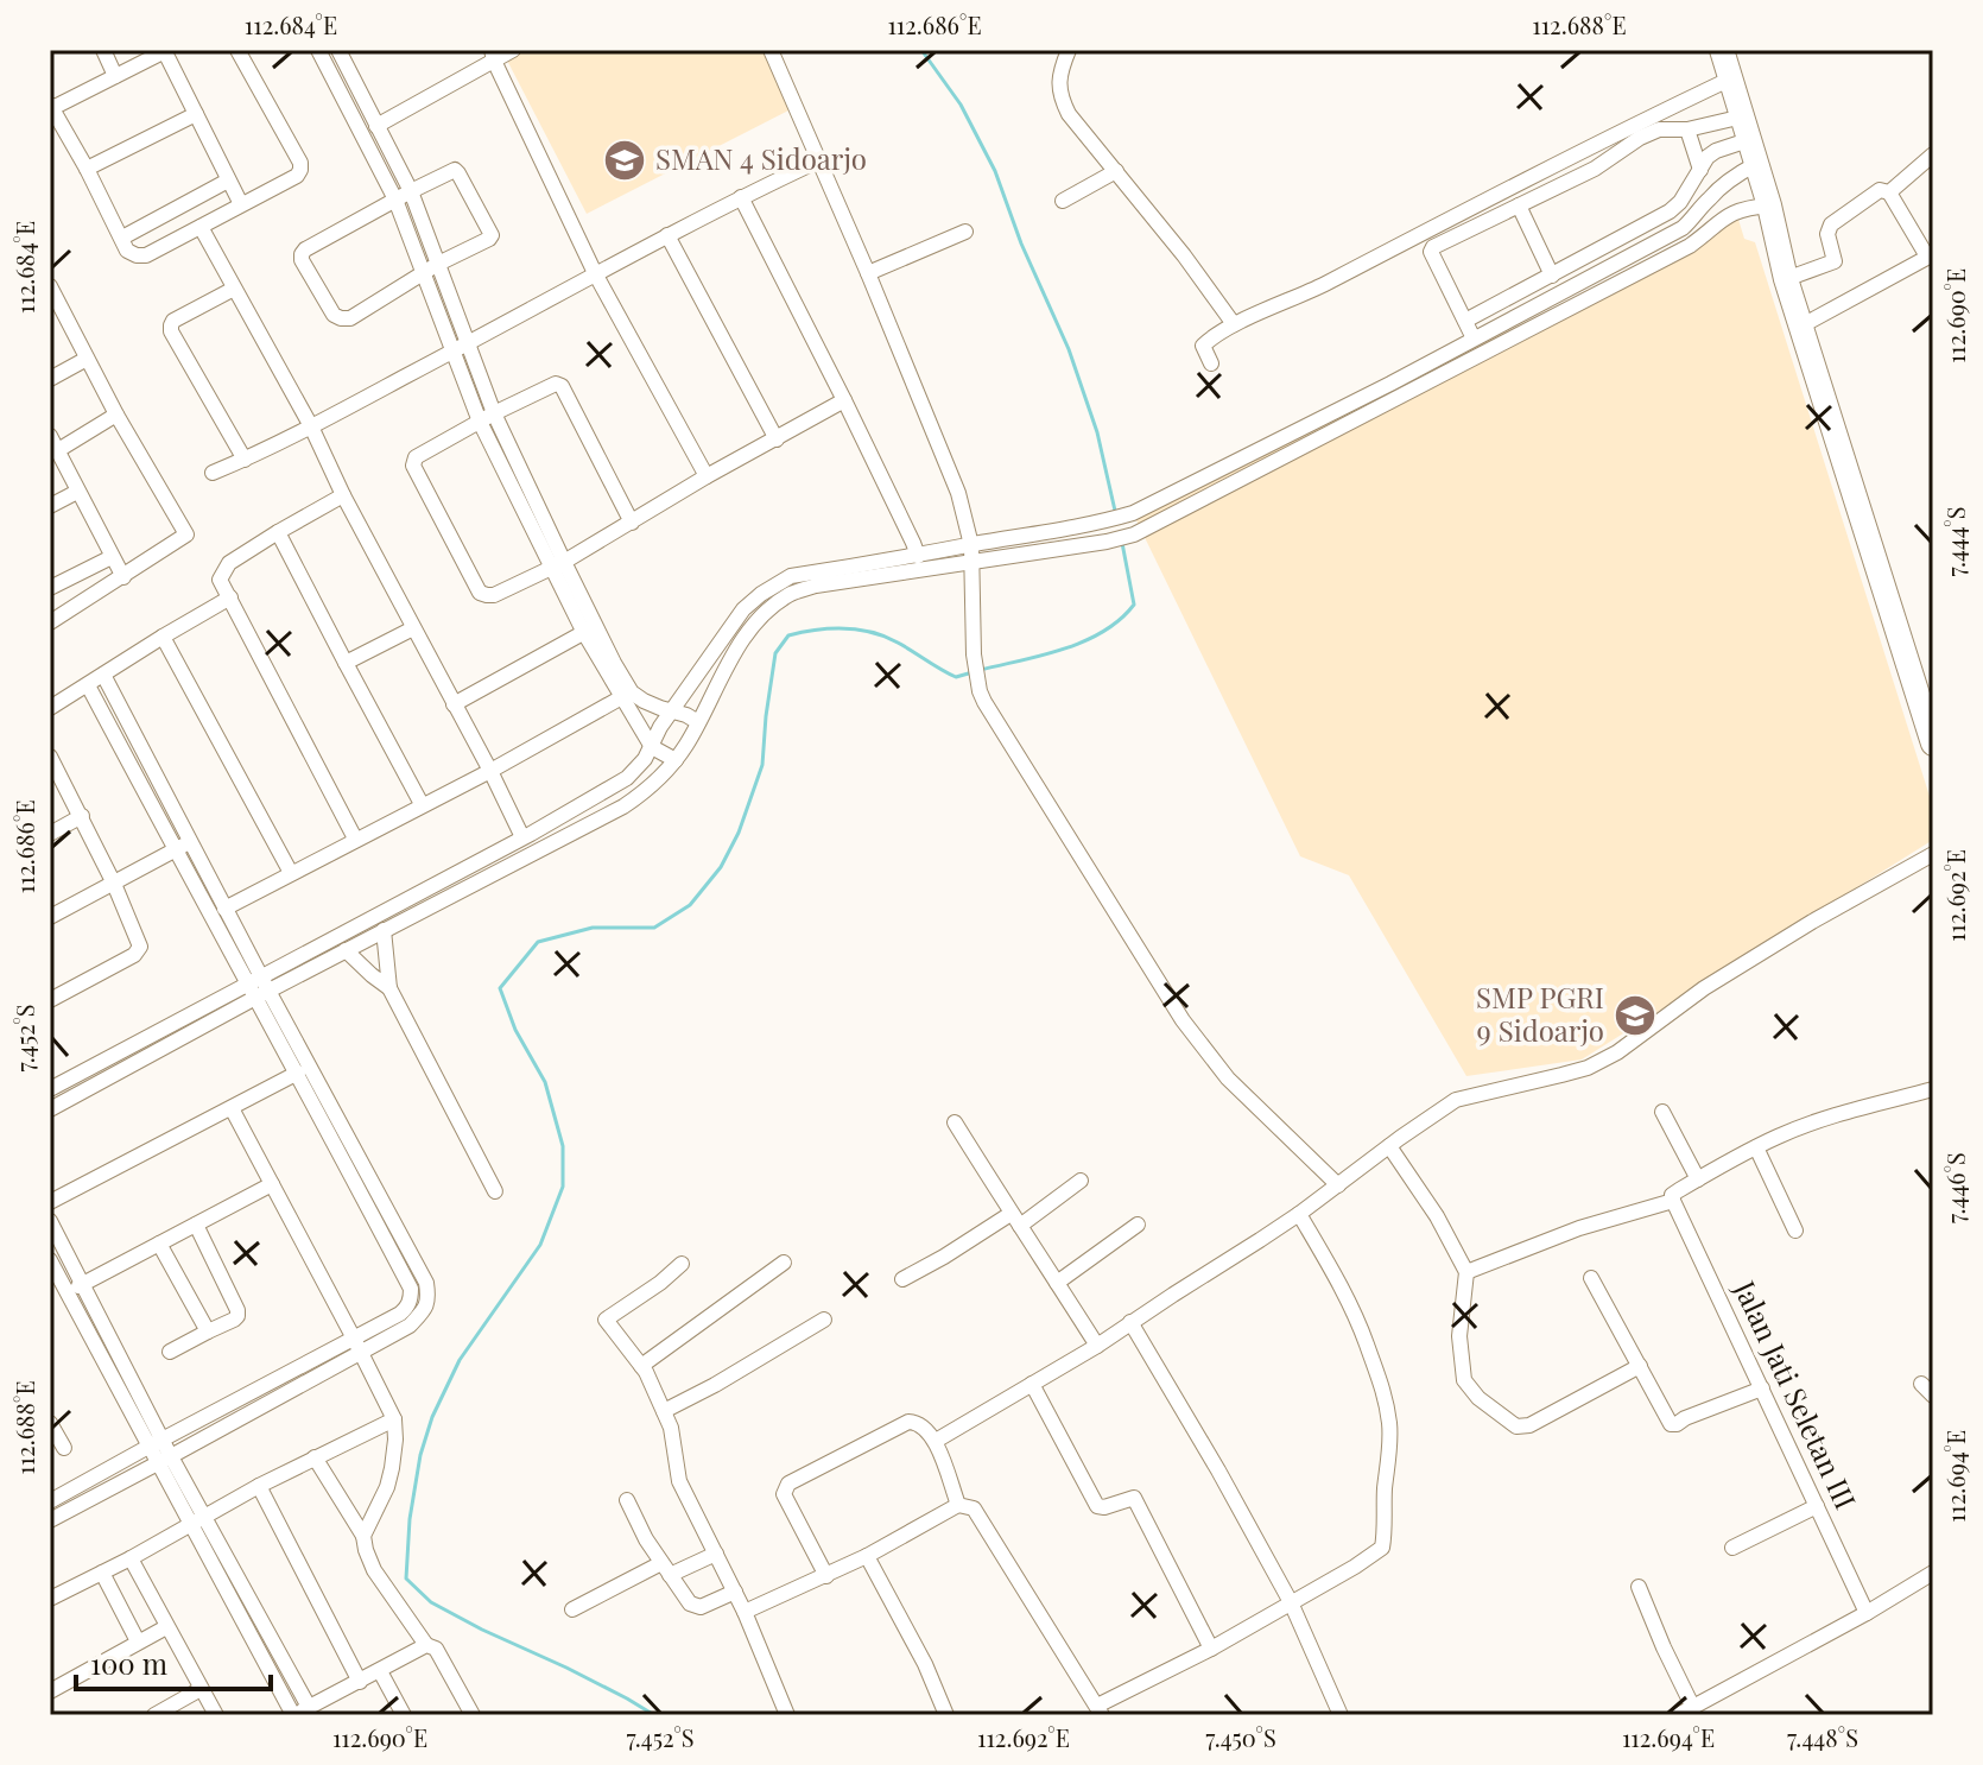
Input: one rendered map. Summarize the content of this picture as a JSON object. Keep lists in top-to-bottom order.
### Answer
{
  "streets": {
    "street": ["Jalan Jati Seletan III"]
  },
  "places": {
    "school or university": ["SMAN 4 Sidoarjo", "SMP PGRI 9 Sidoarjo"]
  },
  "scale_bar": "100 m",
  "coordinates": [
    "112.684°E",
    "112.686°E",
    "112.688°E",
    "112.690°E",
    "7.444°S",
    "112.692°E",
    "7.452°S",
    "7.446°S",
    "112.694°E",
    "7.450°S",
    "7.448°S"
  ]
}
